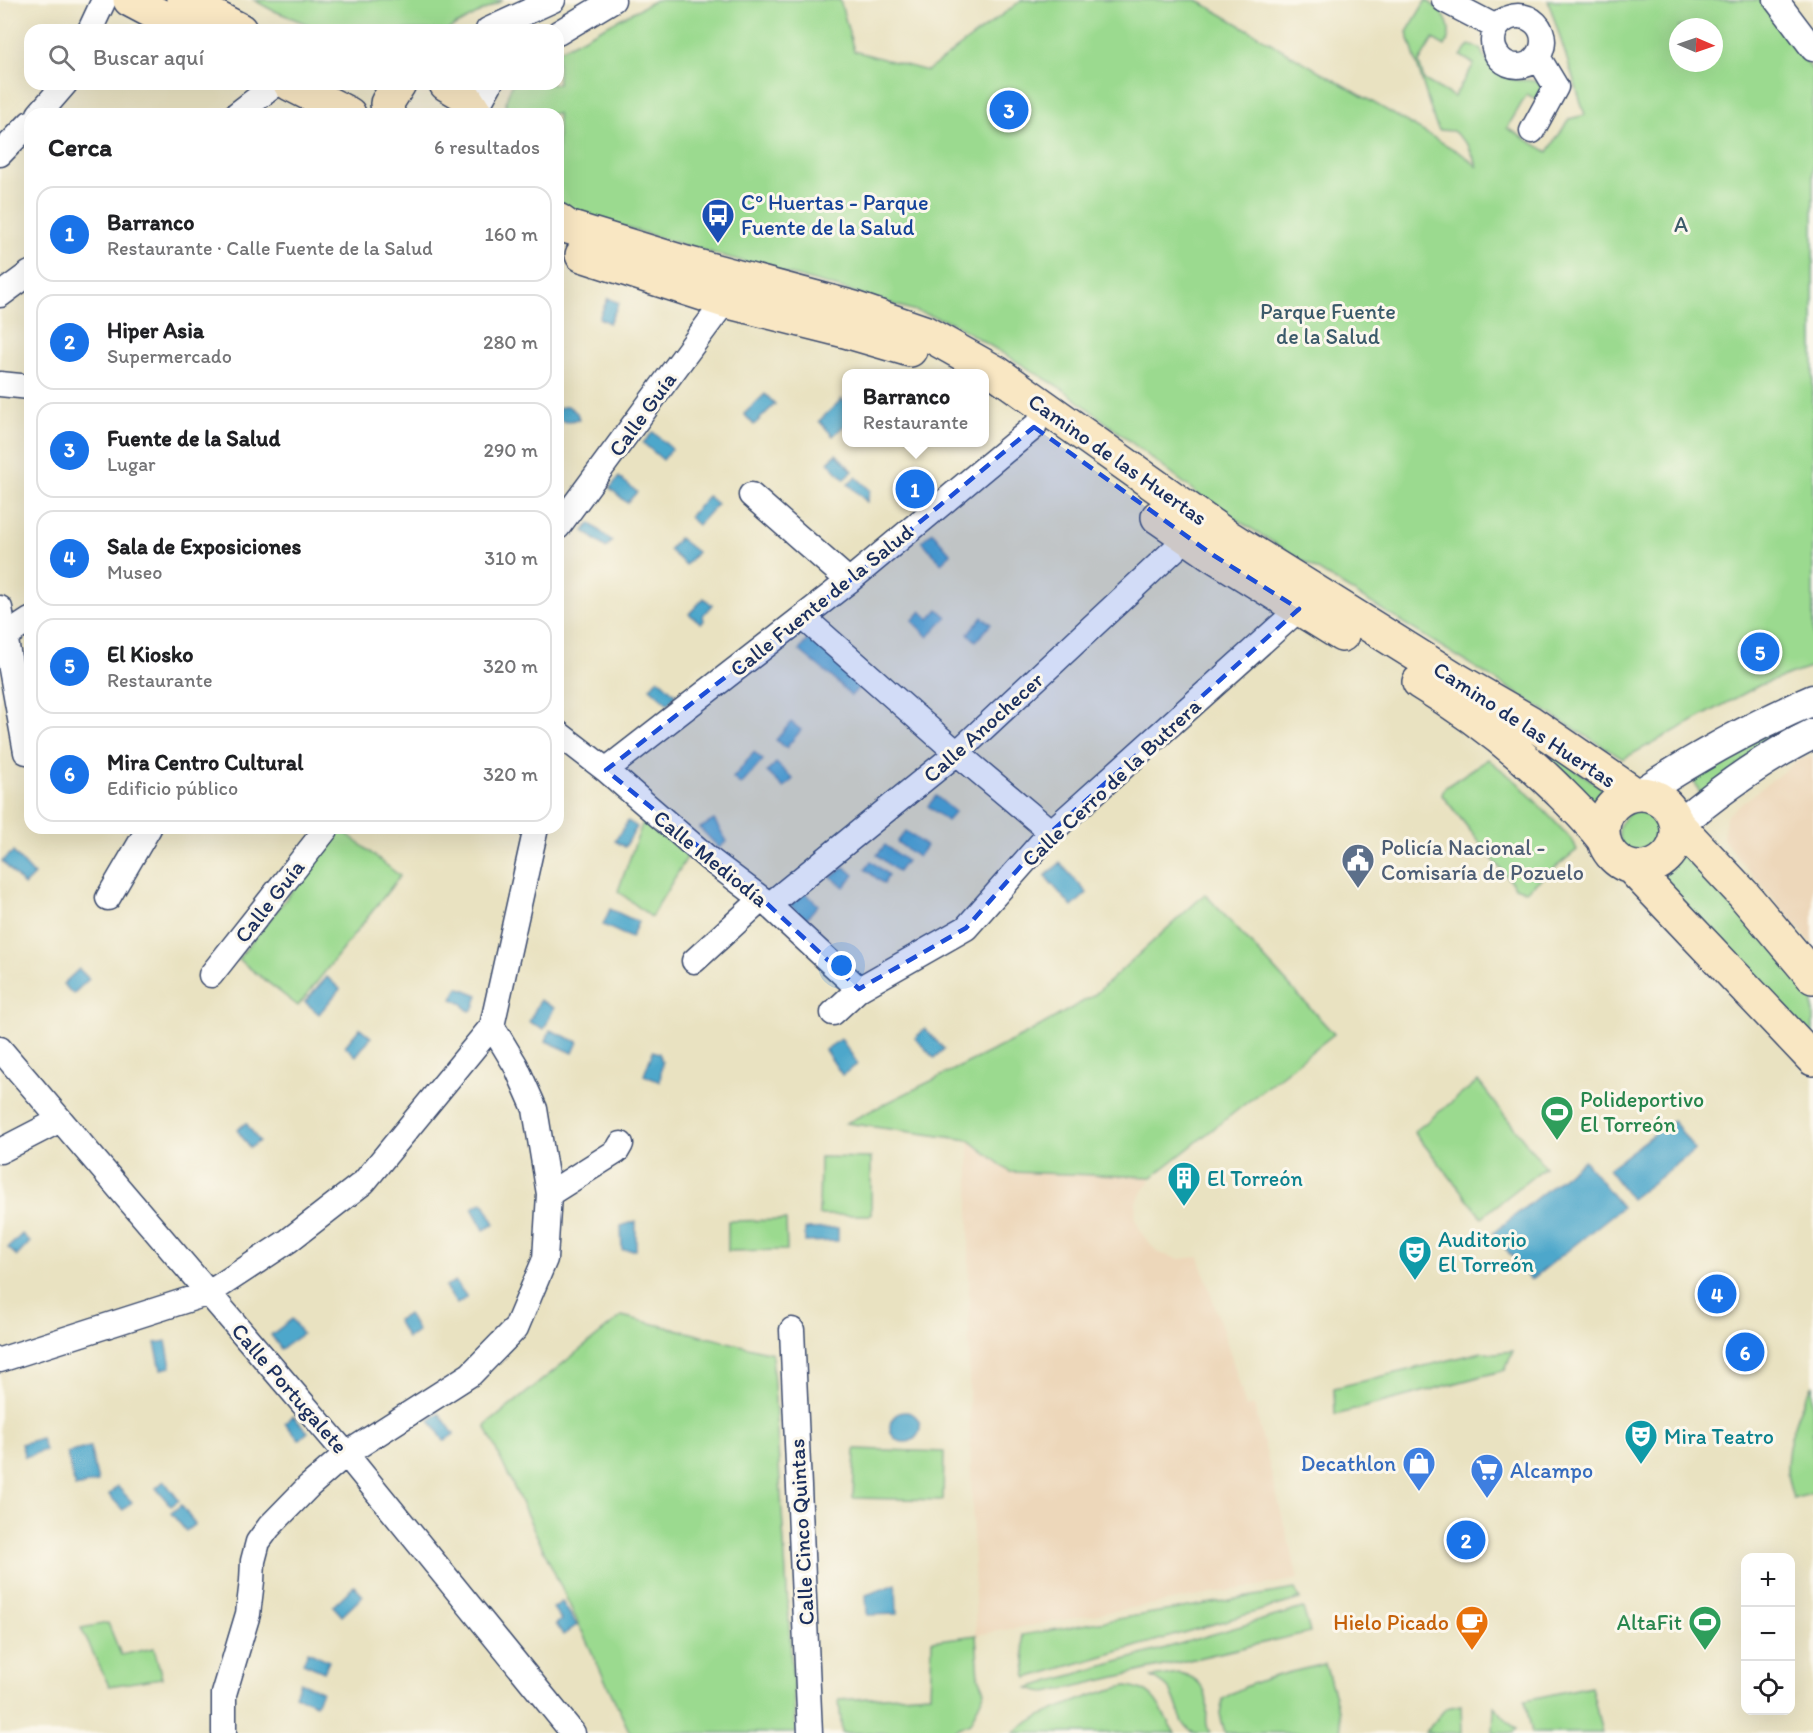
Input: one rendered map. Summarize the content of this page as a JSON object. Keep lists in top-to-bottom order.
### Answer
{
  "streets": {
    "main road": ["Camino de las Huertas"],
    "street": [
      "Calle Guía",
      "Calle Fuente de la Salud",
      "Calle Anochecer",
      "Calle Cerro de la Butrera",
      "Calle Mediodía",
      "Calle Portugalete",
      "Calle Cinco Quintas"
    ]
  },
  "crossings": [
    ["Camino de las Huertas", "Calle Fuente de la Salud"],
    ["Camino de las Huertas", "Calle Anochecer"],
    ["Camino de las Huertas", "Calle Cerro de la Butrera"],
    ["Calle Fuente de la Salud", "Calle Mediodía"],
    ["Calle Anochecer", "Calle Mediodía"],
    ["Calle Cerro de la Butrera", "Calle Mediodía"]
  ],
  "parks": ["A", "Parque Fuente de la Salud"],
  "places": {
    "bus stop": ["Cº Huertas - Parque Fuente de la Salud"],
    "public building": ["Policía Nacional - Comisaría de Pozuelo"],
    "sports": ["Polideportivo El Torreón", "AltaFit"],
    "building": ["El Torreón"],
    "theatre": ["Auditorio El Torreón", "Mira Teatro"],
    "shop": ["Decathlon"],
    "supermarket": ["Alcampo"],
    "cafe": ["Hielo Picado"]
  },
  "north": "right",
  "page": {
    "search": "Buscar aquí",
    "pins": [
      "3",
      "1",
      "5",
      "4",
      "6",
      "2"
    ],
    "heading": ["Cerca", "6 resultados"],
    "list": [
      {
        "mark": "1",
        "name": "Barranco",
        "note": "Restaurante · Calle Fuente de la Salud",
        "value": "160 m"
      },
      {
        "mark": "2",
        "name": "Hiper Asia",
        "note": "Supermercado",
        "value": "280 m"
      },
      {
        "mark": "3",
        "name": "Fuente de la Salud",
        "note": "Lugar",
        "value": "290 m"
      },
      {
        "mark": "4",
        "name": "Sala de Exposiciones",
        "note": "Museo",
        "value": "310 m"
      },
      {
        "mark": "5",
        "name": "El Kiosko",
        "note": "Restaurante",
        "value": "320 m"
      },
      {
        "mark": "6",
        "name": "Mira Centro Cultural",
        "note": "Edificio público",
        "value": "320 m"
      }
    ],
    "popup": ["Barranco", "Restaurante"],
    "map_buttons": ["+", "−"]
  }
}
